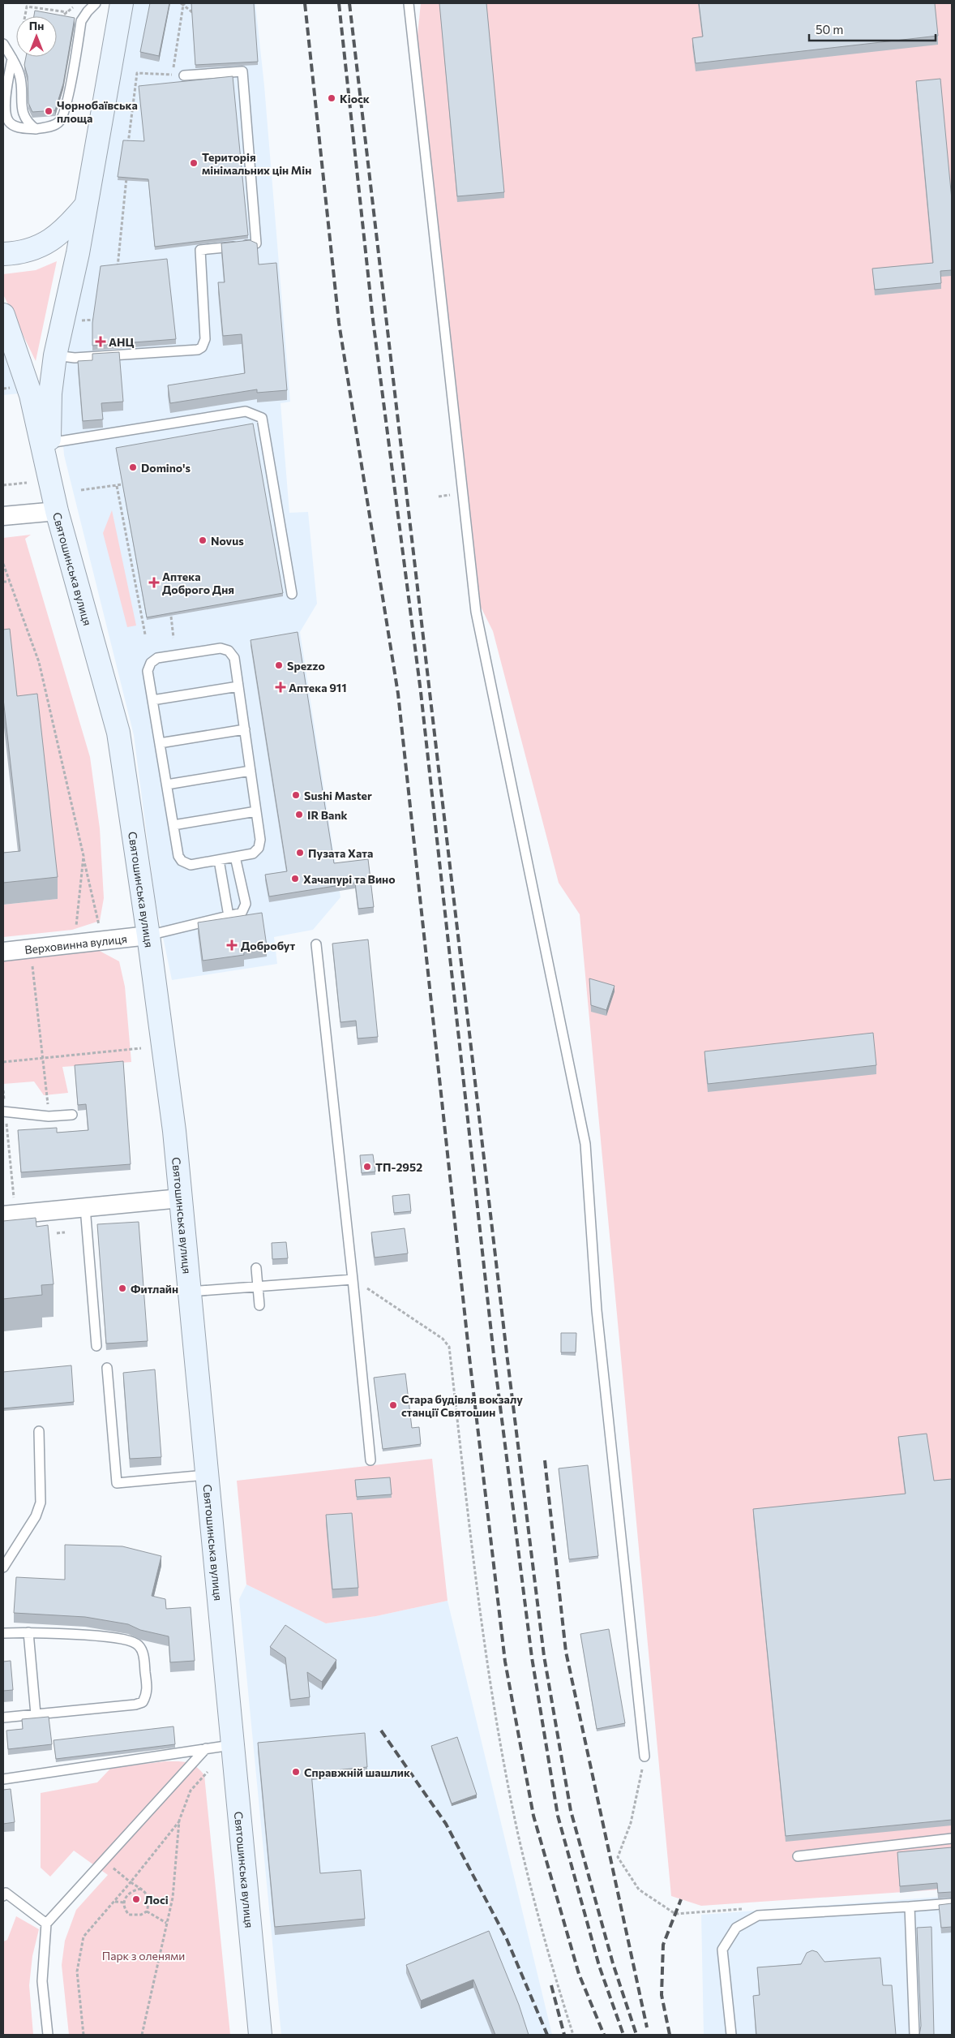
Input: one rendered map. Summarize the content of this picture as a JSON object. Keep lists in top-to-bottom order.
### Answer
{
  "streets": {
    "main road": ["Святошинська вулиця"],
    "street": ["Верховинна вулиця"]
  },
  "crossings": [
    ["Святошинська вулиця", "Верховинна вулиця"]
  ],
  "parks": ["Парк з оленями"],
  "places": {
    "other": [
      "Кіоск",
      "Чорнобаївська площа",
      "Територія мінімальних цін Мін",
      "Domino's",
      "Novus",
      "Spezzo",
      "Sushi Master",
      "IR Bank",
      "Пузата Хата",
      "Хачапурі та Вино",
      "ТП-2952",
      "Фитлайн",
      "Стара будівля вокзалу станції Святошин",
      "Справжній шашлик",
      "Лосі"
    ],
    "health": [
      "АНЦ",
      "Аптека Доброго Дня",
      "Аптека 911",
      "Добробут"
    ]
  },
  "scale_bar": "50 m",
  "north": "top"
}
